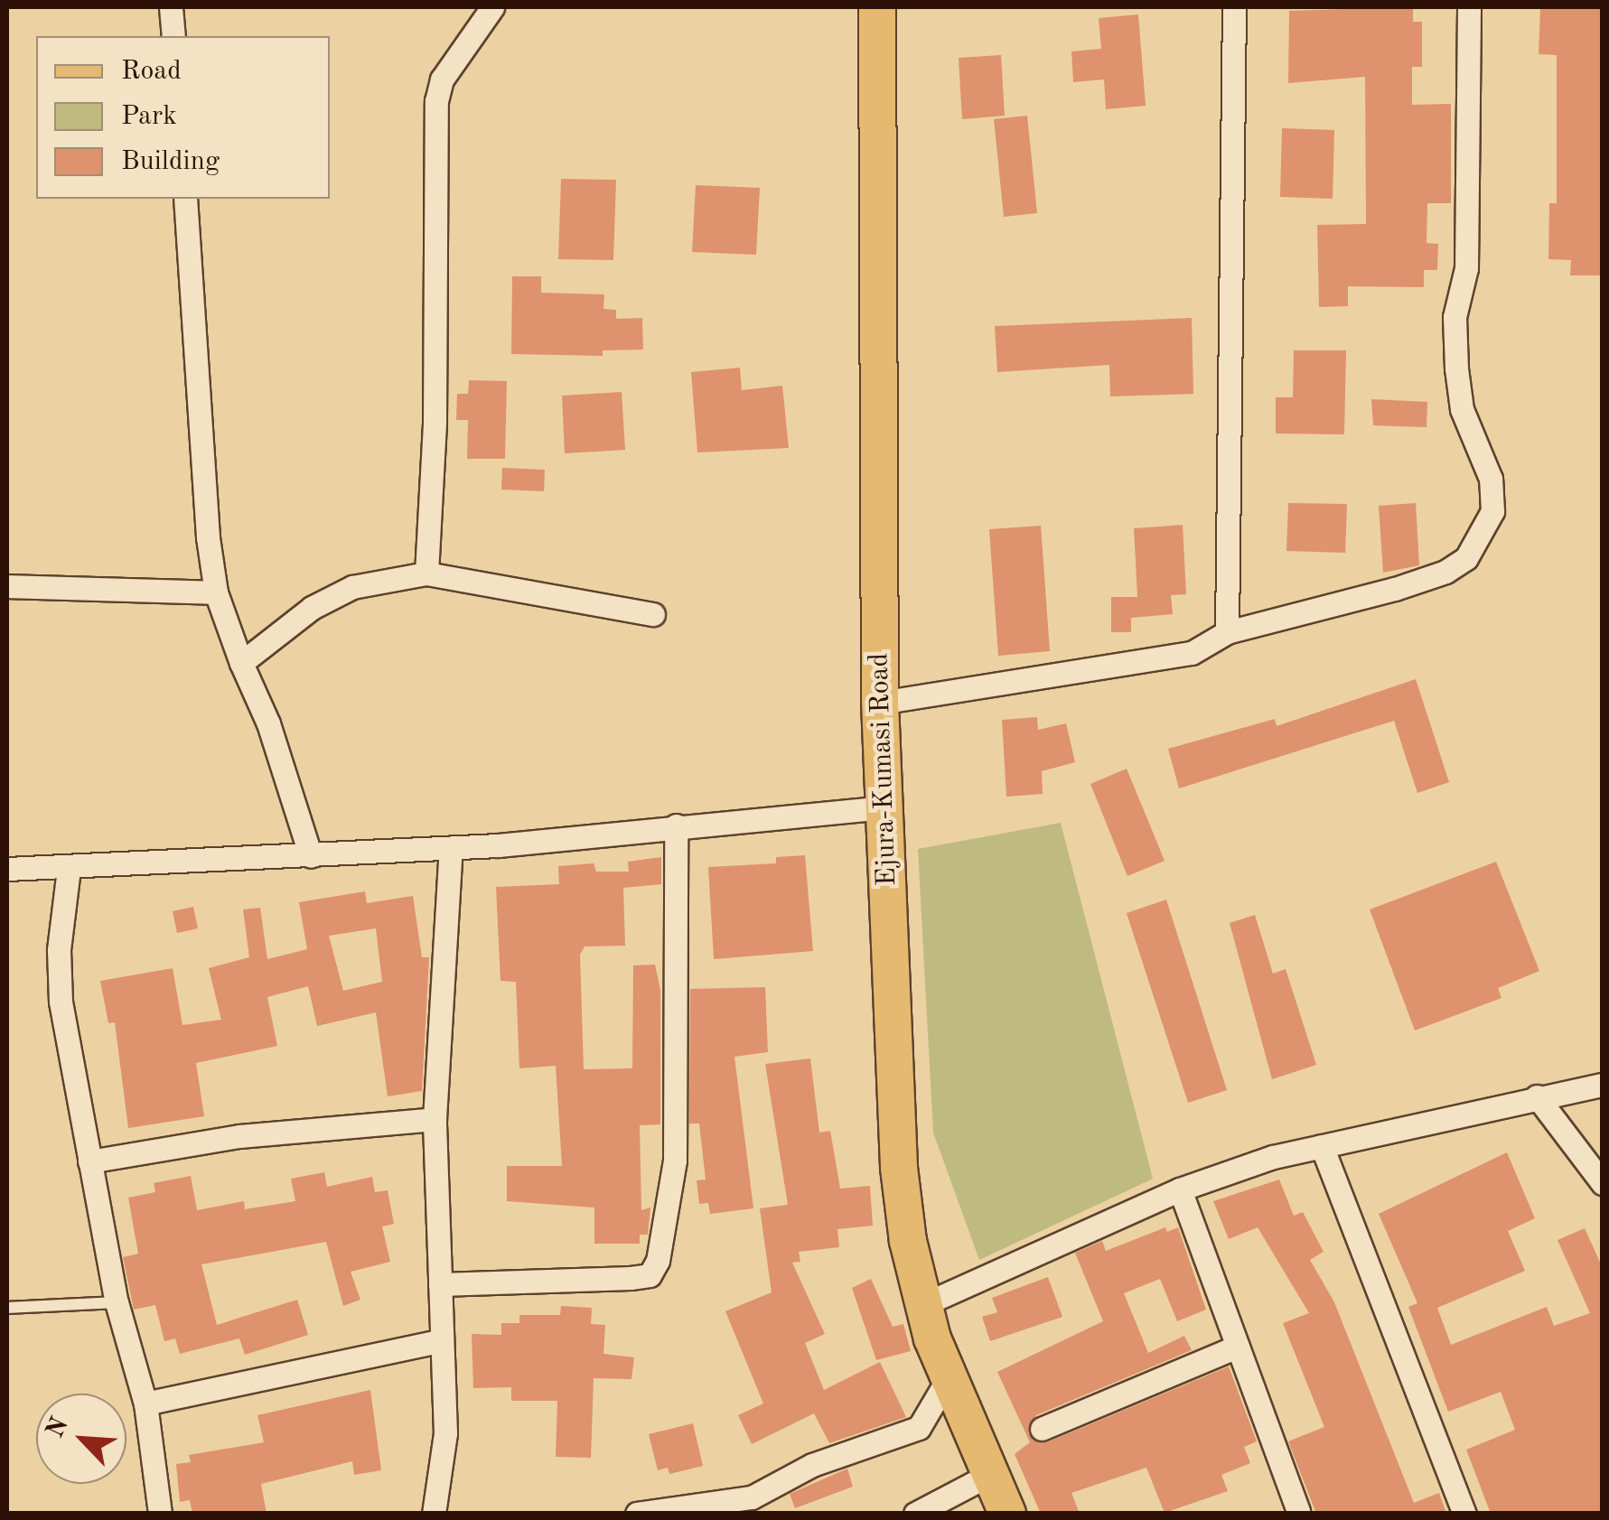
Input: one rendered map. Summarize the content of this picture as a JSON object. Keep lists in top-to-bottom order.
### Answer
{
  "streets": {
    "main road": ["Ejura-Kumasi Road"]
  },
  "legend": ["Road", "Park", "Building"],
  "north": "top left"
}
